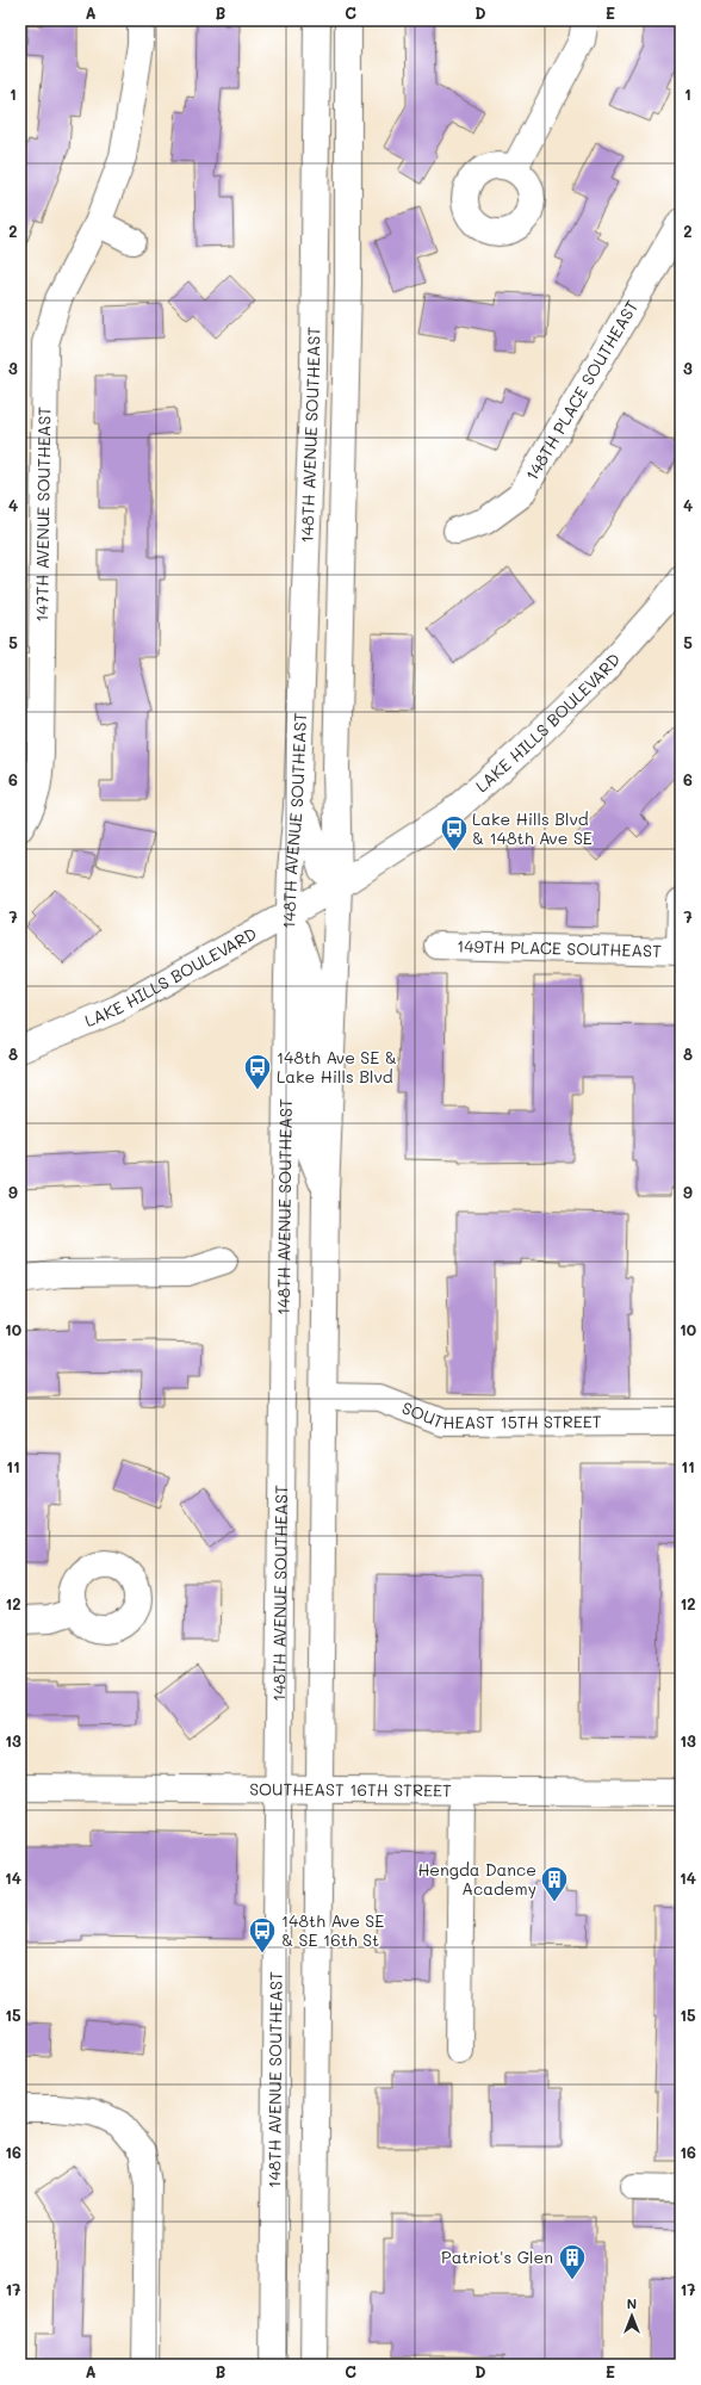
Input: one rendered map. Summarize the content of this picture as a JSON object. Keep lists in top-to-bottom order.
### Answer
{
  "streets": {
    "main road": [
      "148TH PLACE SOUTHEAST",
      "148TH AVENUE SOUTHEAST",
      "147TH AVENUE SOUTHEAST",
      "LAKE HILLS BOULEVARD",
      "149TH PLACE SOUTHEAST",
      "SOUTHEAST 15TH STREET",
      "SOUTHEAST 16TH STREET"
    ]
  },
  "crossings": [
    ["148TH AVENUE SOUTHEAST", "LAKE HILLS BOULEVARD"],
    ["148TH AVENUE SOUTHEAST", "SOUTHEAST 15TH STREET"],
    ["148TH AVENUE SOUTHEAST", "SOUTHEAST 16TH STREET"]
  ],
  "places": {
    "bus stop": ["Lake Hills Blvd & 148th Ave SE", "148th Ave SE & Lake Hills Blvd", "148th Ave SE & SE 16th St"],
    "building": ["Hengda Dance Academy", "Patriot's Glen"]
  },
  "north": "top",
  "grid": {
    "columns": [
      "A",
      "B",
      "C",
      "D",
      "E"
    ],
    "rows": [
      "1",
      "2",
      "3",
      "4",
      "5",
      "6",
      "7",
      "8",
      "9",
      "10",
      "11",
      "12",
      "13",
      "14",
      "15",
      "16",
      "17"
    ]
  }
}
